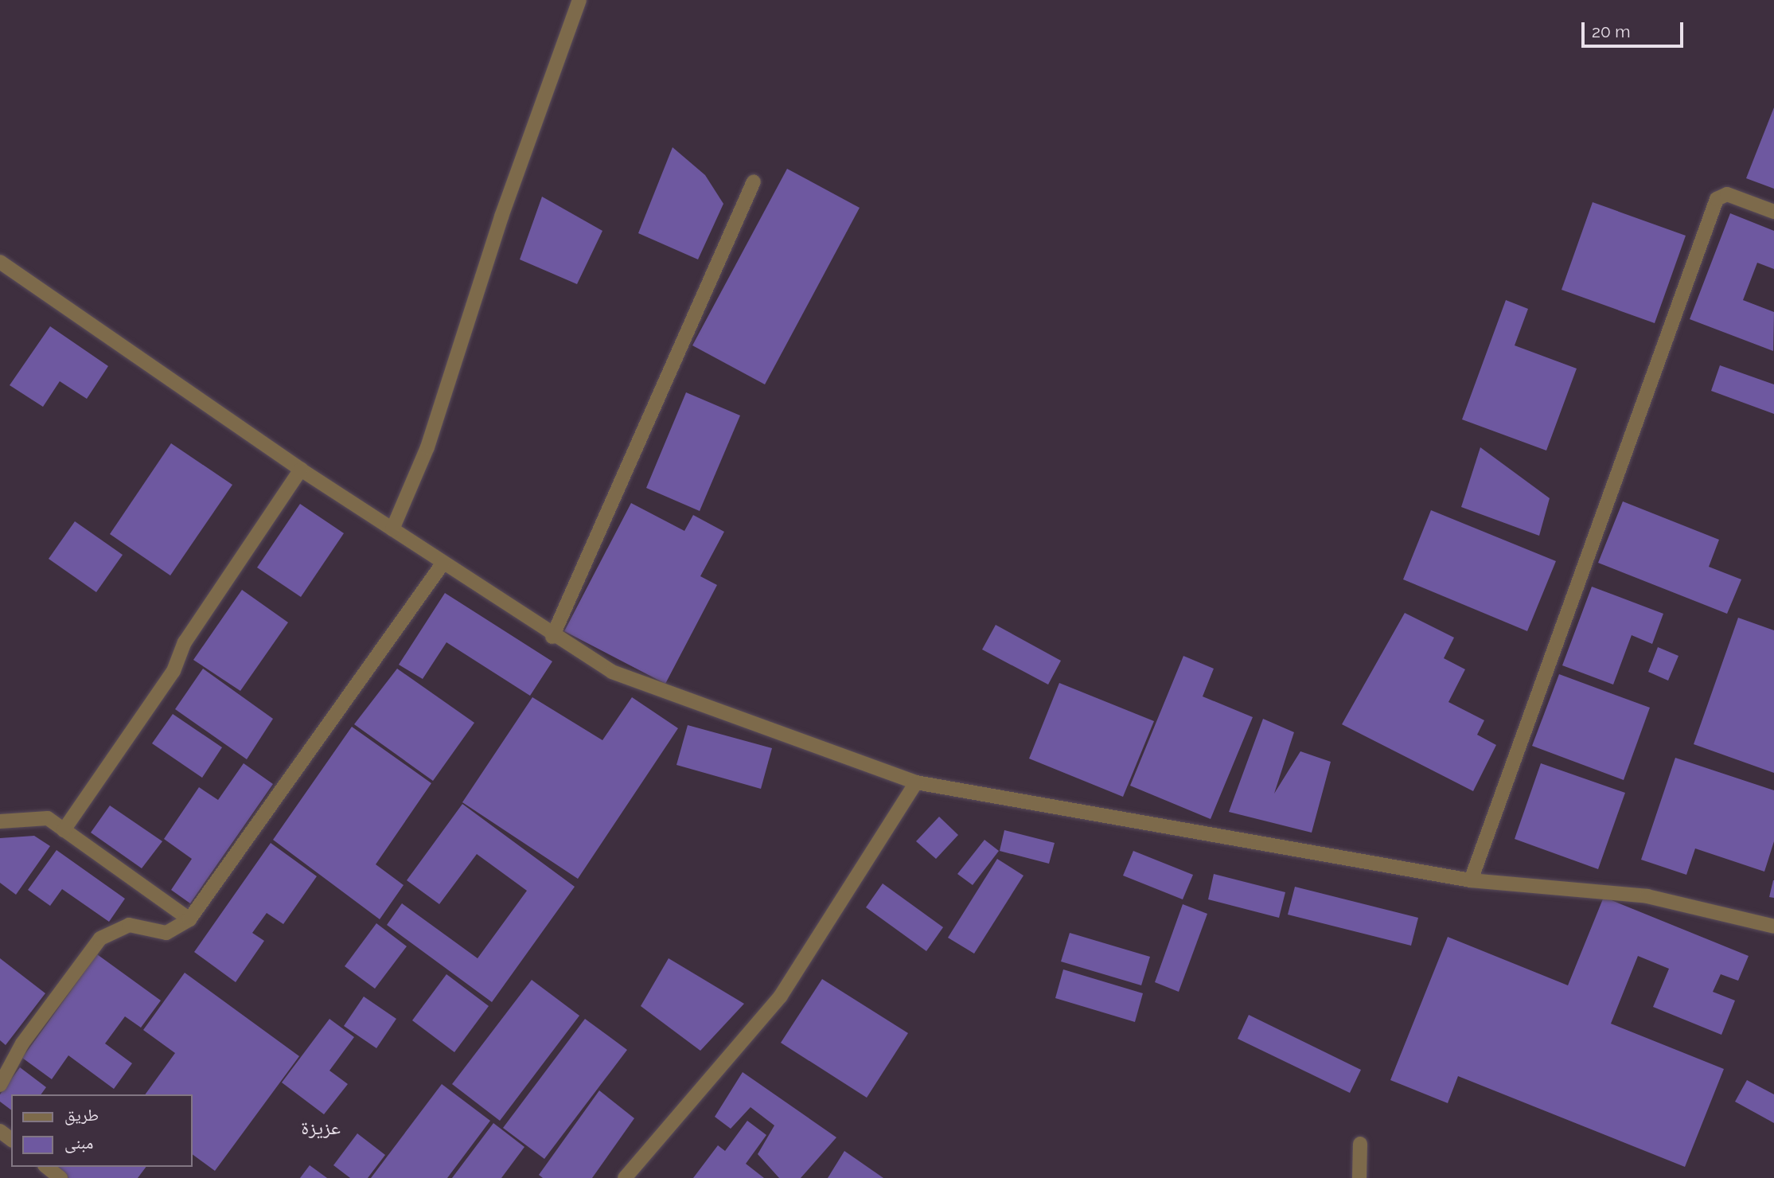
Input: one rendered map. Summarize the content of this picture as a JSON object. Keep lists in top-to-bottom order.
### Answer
{
  "districts": ["عزيزة"],
  "legend": ["طريق", "مبنى"],
  "scale_bar": "20 m"
}
